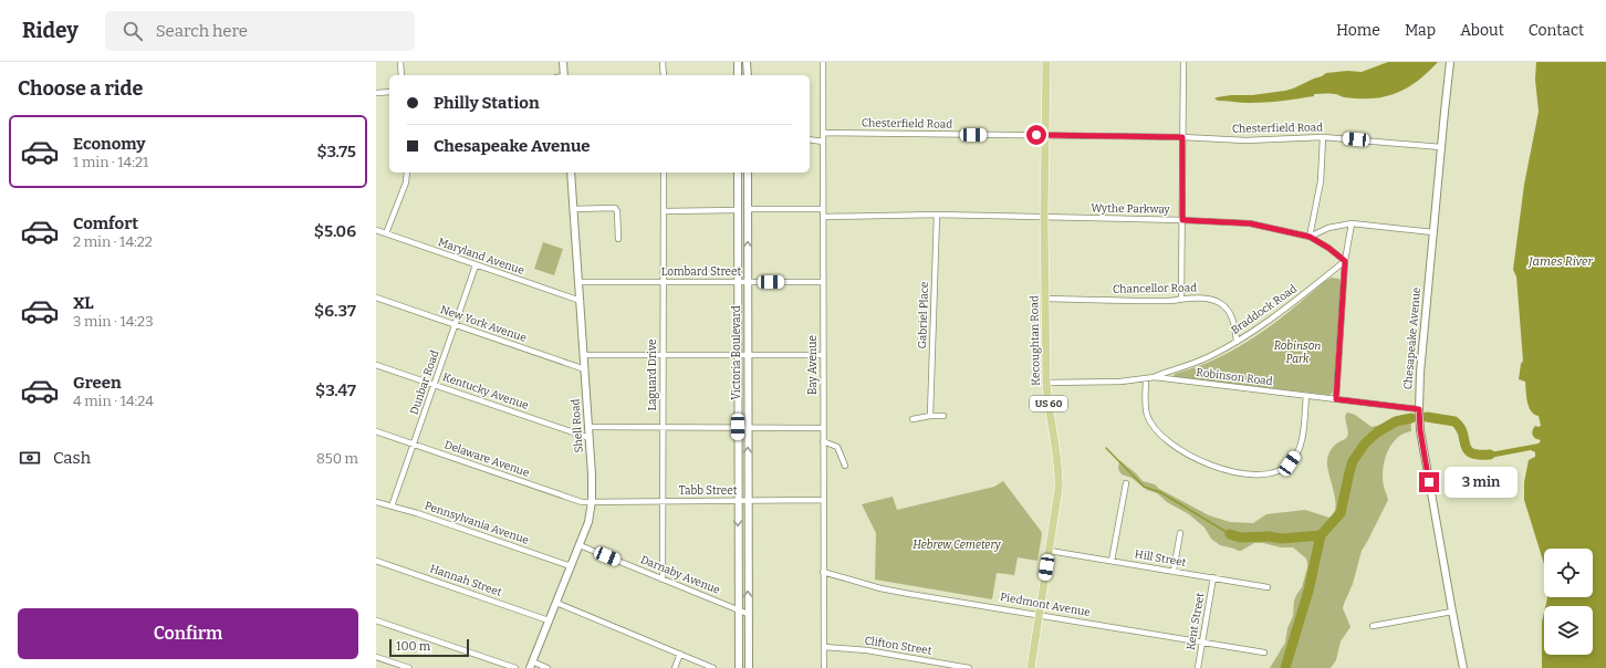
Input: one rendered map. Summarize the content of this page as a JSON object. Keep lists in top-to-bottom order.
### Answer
{
  "streets": {
    "main road": [
      "Chesapeake Avenue",
      "Kecoughtan Road",
      "Victoria Boulevard",
      "US 60",
      "Shell Road"
    ],
    "street": [
      "Chesterfield Road",
      "Wythe Parkway",
      "Maryland Avenue",
      "Lombard Street",
      "Chancellor Road",
      "Braddock Road",
      "Gabriel Place",
      "New York Avenue",
      "Bay Avenue",
      "Laguard Drive",
      "Robinson Road",
      "Dunbar Road",
      "Kentucky Avenue",
      "Delaware Avenue",
      "Tabb Street",
      "Pennsylvania Avenue",
      "Hill Street",
      "Darnaby Avenue",
      "Hannah Street",
      "Piedmont Avenue",
      "Kent Street",
      "Clifton Street"
    ]
  },
  "crossings": [
    ["Chesterfield Road", "Chesapeake Avenue"],
    ["Chesterfield Road", "Kecoughtan Road"],
    ["Chesterfield Road", "Bay Avenue"],
    ["Wythe Parkway", "Braddock Road"],
    ["Wythe Parkway", "Gabriel Place"],
    ["Wythe Parkway", "Kecoughtan Road"],
    ["Wythe Parkway", "Bay Avenue"],
    ["Maryland Avenue", "Dunbar Road"],
    ["Maryland Avenue", "Shell Road"],
    ["Lombard Street", "Victoria Boulevard"],
    ["Lombard Street", "Bay Avenue"],
    ["Lombard Street", "Laguard Drive"],
    ["Lombard Street", "Shell Road"],
    ["Chancellor Road", "Braddock Road"],
    ["Chancellor Road", "Kecoughtan Road"],
    ["Braddock Road", "Robinson Road"],
    ["New York Avenue", "Dunbar Road"],
    ["New York Avenue", "Shell Road"],
    ["Chesapeake Avenue", "Robinson Road"],
    ["Kecoughtan Road", "Robinson Road"],
    ["Kecoughtan Road", "Hill Street"],
    ["Kecoughtan Road", "Piedmont Avenue"],
    ["Victoria Boulevard", "Tabb Street"],
    ["Victoria Boulevard", "Darnaby Avenue"],
    ["Bay Avenue", "Tabb Street"],
    ["Bay Avenue", "Piedmont Avenue"],
    ["Bay Avenue", "Clifton Street"],
    ["Laguard Drive", "Tabb Street"],
    ["Laguard Drive", "Darnaby Avenue"],
    ["Dunbar Road", "Kentucky Avenue"],
    ["Dunbar Road", "Delaware Avenue"],
    ["Dunbar Road", "Pennsylvania Avenue"],
    ["Kentucky Avenue", "Shell Road"],
    ["Shell Road", "Delaware Avenue"],
    ["Shell Road", "Tabb Street"],
    ["Shell Road", "Pennsylvania Avenue"],
    ["Shell Road", "Darnaby Avenue"],
    ["Shell Road", "Hannah Street"],
    ["Delaware Avenue", "Tabb Street"],
    ["Hill Street", "Kent Street"],
    ["Piedmont Avenue", "Kent Street"]
  ],
  "water": ["James River"],
  "parks": ["Robinson Park", "Hebrew Cemetery"],
  "scale_bar": "100 m",
  "page": {
    "header": "Ridey",
    "search": "Search here",
    "nav": [
      "Home",
      "Map",
      "About",
      "Contact"
    ],
    "heading": "Choose a ride",
    "banner": ["Philly Station", "Chesapeake Avenue"],
    "list": [
      {
        "name": "Economy",
        "note": "1 min · 14:21",
        "value": "$3.75"
      },
      {
        "name": "Comfort",
        "note": "2 min · 14:22",
        "value": "$5.06"
      },
      {
        "name": "XL",
        "note": "3 min · 14:23",
        "value": "$6.37"
      },
      {
        "name": "Green",
        "note": "4 min · 14:24",
        "value": "$3.47"
      }
    ],
    "pay": ["Cash", "850 m"],
    "bubble": "3 min",
    "buttons": "Confirm",
    "scale": "100 m"
  }
}
